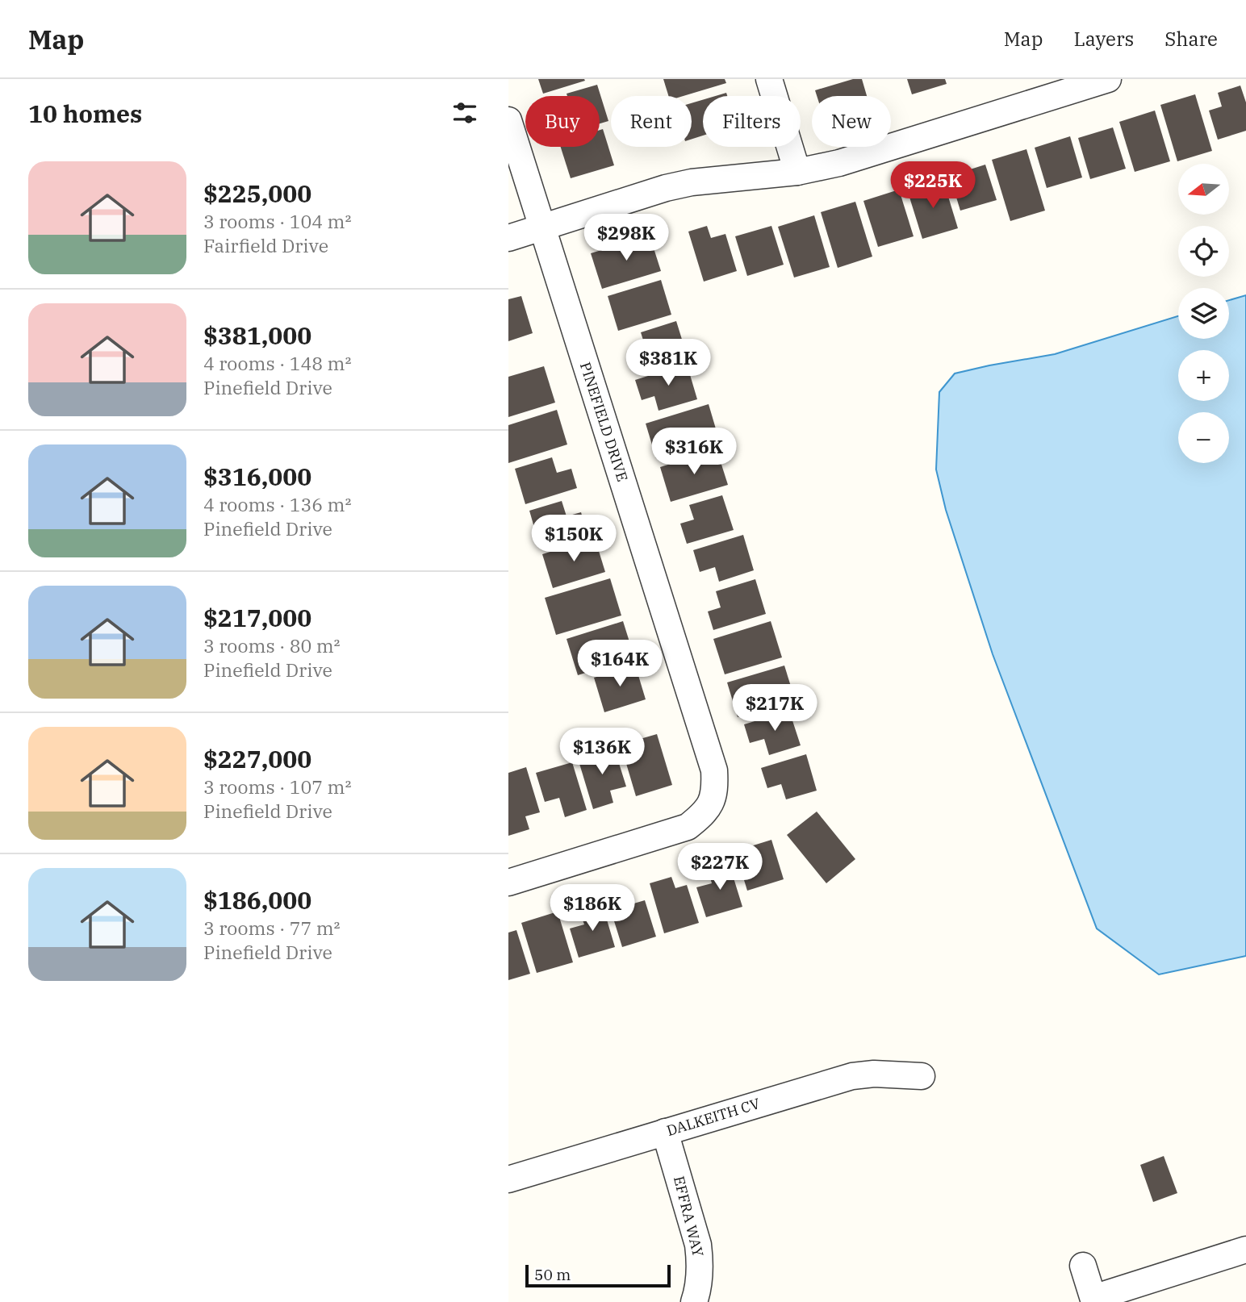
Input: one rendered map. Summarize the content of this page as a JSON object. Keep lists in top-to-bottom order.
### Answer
{
  "streets": {
    "street": ["PINEFIELD DRIVE", "DALKEITH CV", "EFFRA WAY"]
  },
  "crossings": [
    ["DALKEITH CV", "EFFRA WAY"]
  ],
  "scale_bar": "50 m",
  "north": "left",
  "page": {
    "header": "Map",
    "nav": ["Map", "Layers", "Share"],
    "heading": "10 homes",
    "chip": [
      "Buy",
      "Rent",
      "Filters",
      "New"
    ],
    "list": [
      {
        "name": "$225,000",
        "note": "3 rooms · 104 m² · Fairfield Drive"
      },
      {
        "name": "$381,000",
        "note": "4 rooms · 148 m² · Pinefield Drive"
      },
      {
        "name": "$316,000",
        "note": "4 rooms · 136 m² · Pinefield Drive"
      },
      {
        "name": "$217,000",
        "note": "3 rooms · 80 m² · Pinefield Drive"
      },
      {
        "name": "$227,000",
        "note": "3 rooms · 107 m² · Pinefield Drive"
      },
      {
        "name": "$186,000",
        "note": "3 rooms · 77 m² · Pinefield Drive"
      }
    ],
    "price": [
      "$225K",
      "$298K",
      "$381K",
      "$316K",
      "$150K",
      "$164K",
      "$217K",
      "$136K",
      "$227K",
      "$186K"
    ],
    "map_buttons": ["+", "−"],
    "scale": "50 m"
  }
}
